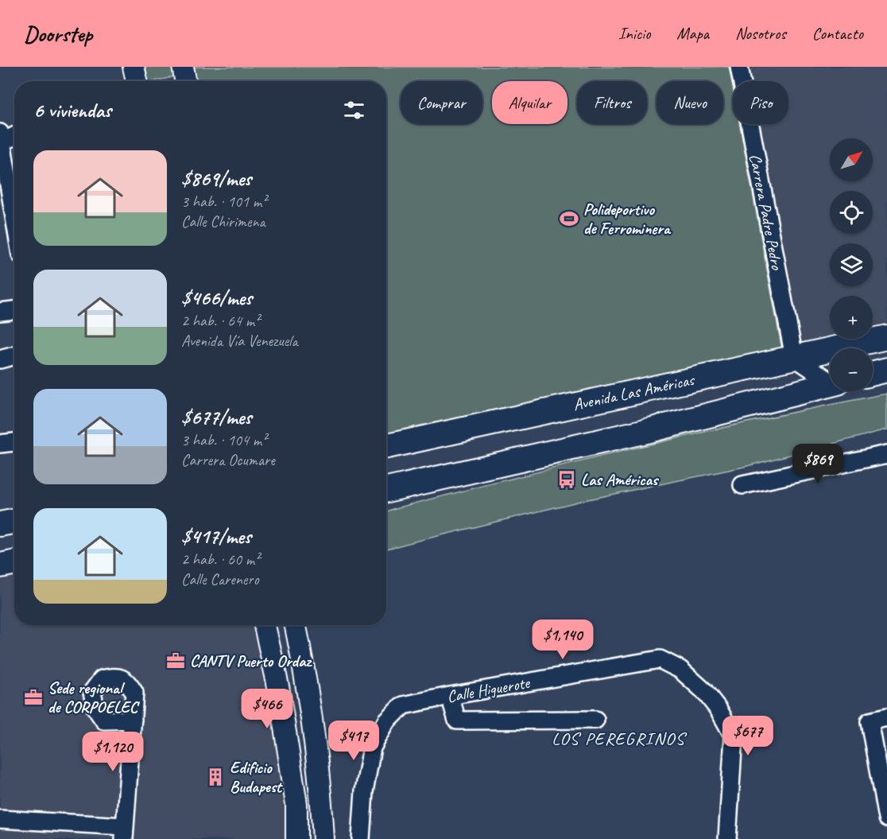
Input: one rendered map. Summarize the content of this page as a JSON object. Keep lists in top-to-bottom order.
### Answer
{
  "streets": {
    "main road": ["Avenida Las Américas"],
    "street": ["Carrera Padre Pedro", "Calle Higuerote"]
  },
  "crossings": [
    ["Carrera Padre Pedro", "Avenida Las Américas"]
  ],
  "districts": ["LOS PEREGRINOS"],
  "places": {
    "sports": ["Polideportivo de Ferrominera"],
    "bus stop": ["Las Américas"],
    "office": ["CANTV Puerto Ordaz", "Sede regional de CORPOELEC"],
    "building": ["Edificio Budapest"]
  },
  "north": "top right",
  "page": {
    "header": "Doorstep",
    "nav": [
      "Inicio",
      "Mapa",
      "Nosotros",
      "Contacto"
    ],
    "chip": [
      "Comprar",
      "Alquilar",
      "Filtros",
      "Nuevo",
      "Piso"
    ],
    "heading": "6 viviendas",
    "map_buttons": ["+", "−"],
    "list": [
      {
        "name": "$869/mes",
        "note": "3 hab. · 101 m² · Calle Chirimena"
      },
      {
        "name": "$466/mes",
        "note": "2 hab. · 64 m² · Avenida Vía Venezuela"
      },
      {
        "name": "$677/mes",
        "note": "3 hab. · 104 m² · Carrera Ocumare"
      },
      {
        "name": "$417/mes",
        "note": "2 hab. · 60 m² · Calle Carenero"
      }
    ],
    "price": [
      "$869",
      "$1,140",
      "$466",
      "$677",
      "$417",
      "$1,120"
    ]
  }
}
